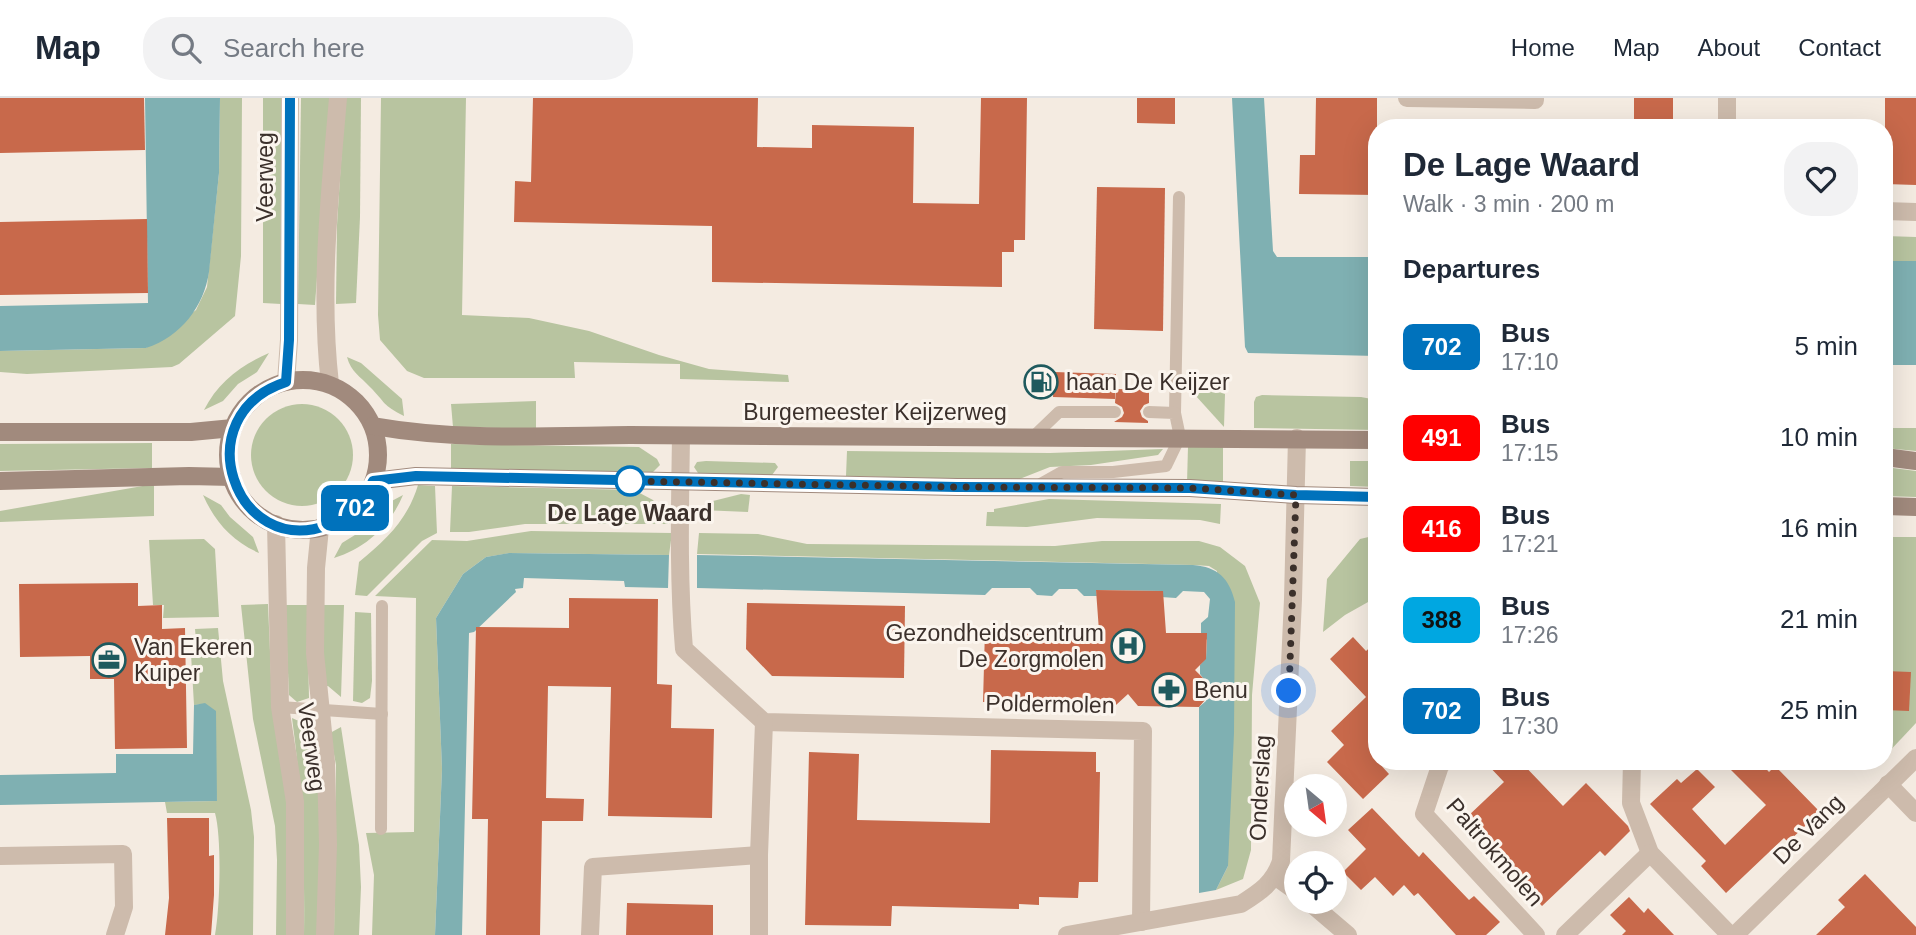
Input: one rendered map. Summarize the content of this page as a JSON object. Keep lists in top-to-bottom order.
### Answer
{
  "streets": {
    "main road": ["Burgemeester Keijzerweg"],
    "street": [
      "Veerweg",
      "Poldermolen",
      "Onderslag",
      "De Vang",
      "Paltrokmolen"
    ]
  },
  "crossings": [
    ["Veerweg", "Burgemeester Keijzerweg"],
    ["Burgemeester Keijzerweg", "Onderslag"]
  ],
  "places": {
    "fuel station": ["haan De Keijzer"],
    "other": ["De Lage Waard"],
    "hospital": ["Gezondheidscentrum De Zorgmolen"],
    "office": ["Van Ekeren Kuiper"],
    "pharmacy": ["Benu"]
  },
  "lines": ["bus line 702"],
  "north": "bottom right",
  "page": {
    "header": "Map",
    "search": "Search here",
    "nav": [
      "Home",
      "Map",
      "About",
      "Contact"
    ],
    "on_map": "702",
    "heading": [
      ["De Lage Waard", "Walk · 3 min · 200 m"],
      "Departures"
    ],
    "list": [
      {
        "mark": "702",
        "name": "Bus",
        "note": "17:10",
        "value": "5 min"
      },
      {
        "mark": "491",
        "name": "Bus",
        "note": "17:15",
        "value": "10 min"
      },
      {
        "mark": "416",
        "name": "Bus",
        "note": "17:21",
        "value": "16 min"
      },
      {
        "mark": "388",
        "name": "Bus",
        "note": "17:26",
        "value": "21 min"
      },
      {
        "mark": "702",
        "name": "Bus",
        "note": "17:30",
        "value": "25 min"
      }
    ]
  }
}
